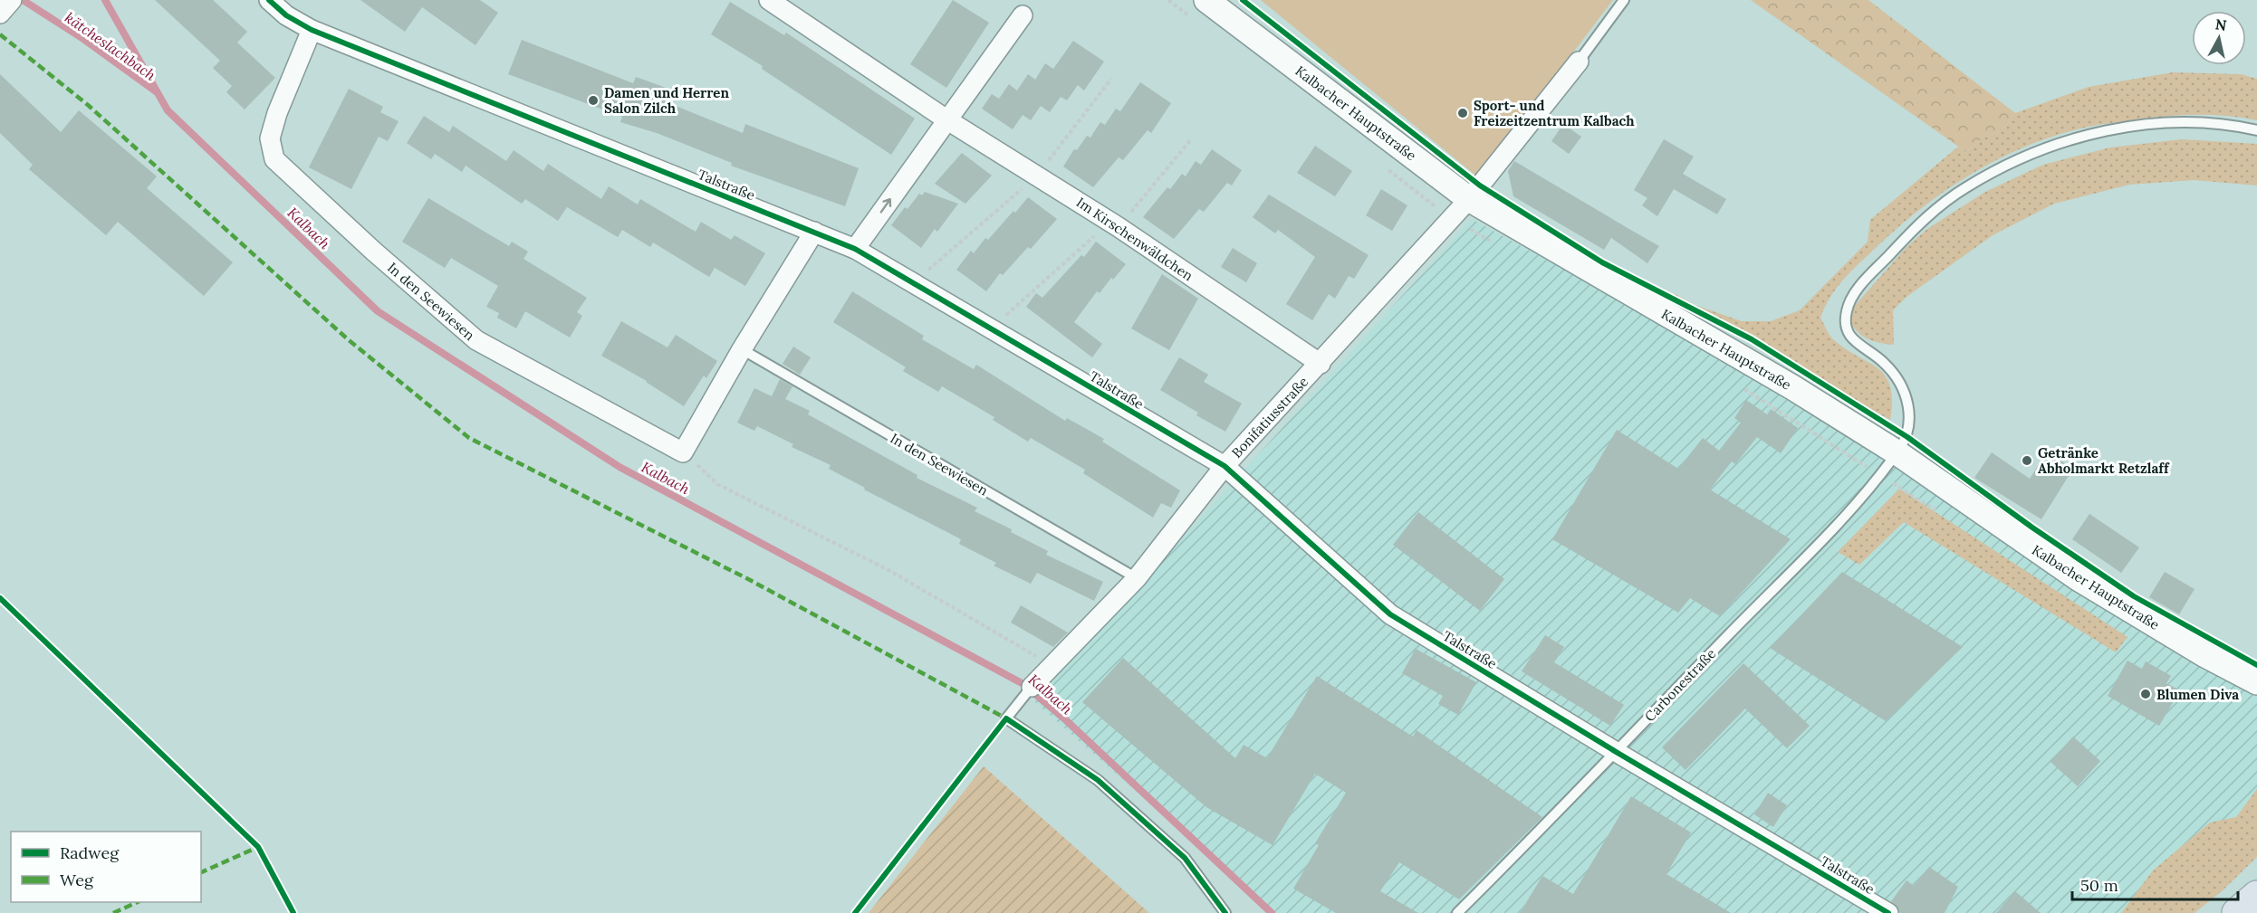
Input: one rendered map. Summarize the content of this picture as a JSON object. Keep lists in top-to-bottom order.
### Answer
{
  "streets": {
    "street": [
      "Kalbacher Hauptstraße",
      "Talstraße",
      "Im Kirschenwäldchen",
      "In den Seewiesen",
      "Bonifatiusstraße"
    ],
    "lane": ["Carbonestraße"]
  },
  "crossings": [
    ["Kalbacher Hauptstraße", "Bonifatiusstraße"],
    ["Kalbacher Hauptstraße", "Carbonestraße"],
    ["Talstraße", "In den Seewiesen"],
    ["Talstraße", "Bonifatiusstraße"],
    ["Talstraße", "Carbonestraße"],
    ["Im Kirschenwäldchen", "Bonifatiusstraße"],
    ["In den Seewiesen", "Bonifatiusstraße"]
  ],
  "water": ["kätcheslachbach", "Kalbach"],
  "places": [
    "Damen und Herren Salon Zilch",
    "Sport- und Freizeitzentrum Kalbach",
    "Getränke Abholmarkt Retzlaff",
    "Blumen Diva"
  ],
  "legend": ["Radweg", "Weg"],
  "scale_bar": "50 m",
  "north": "top"
}
